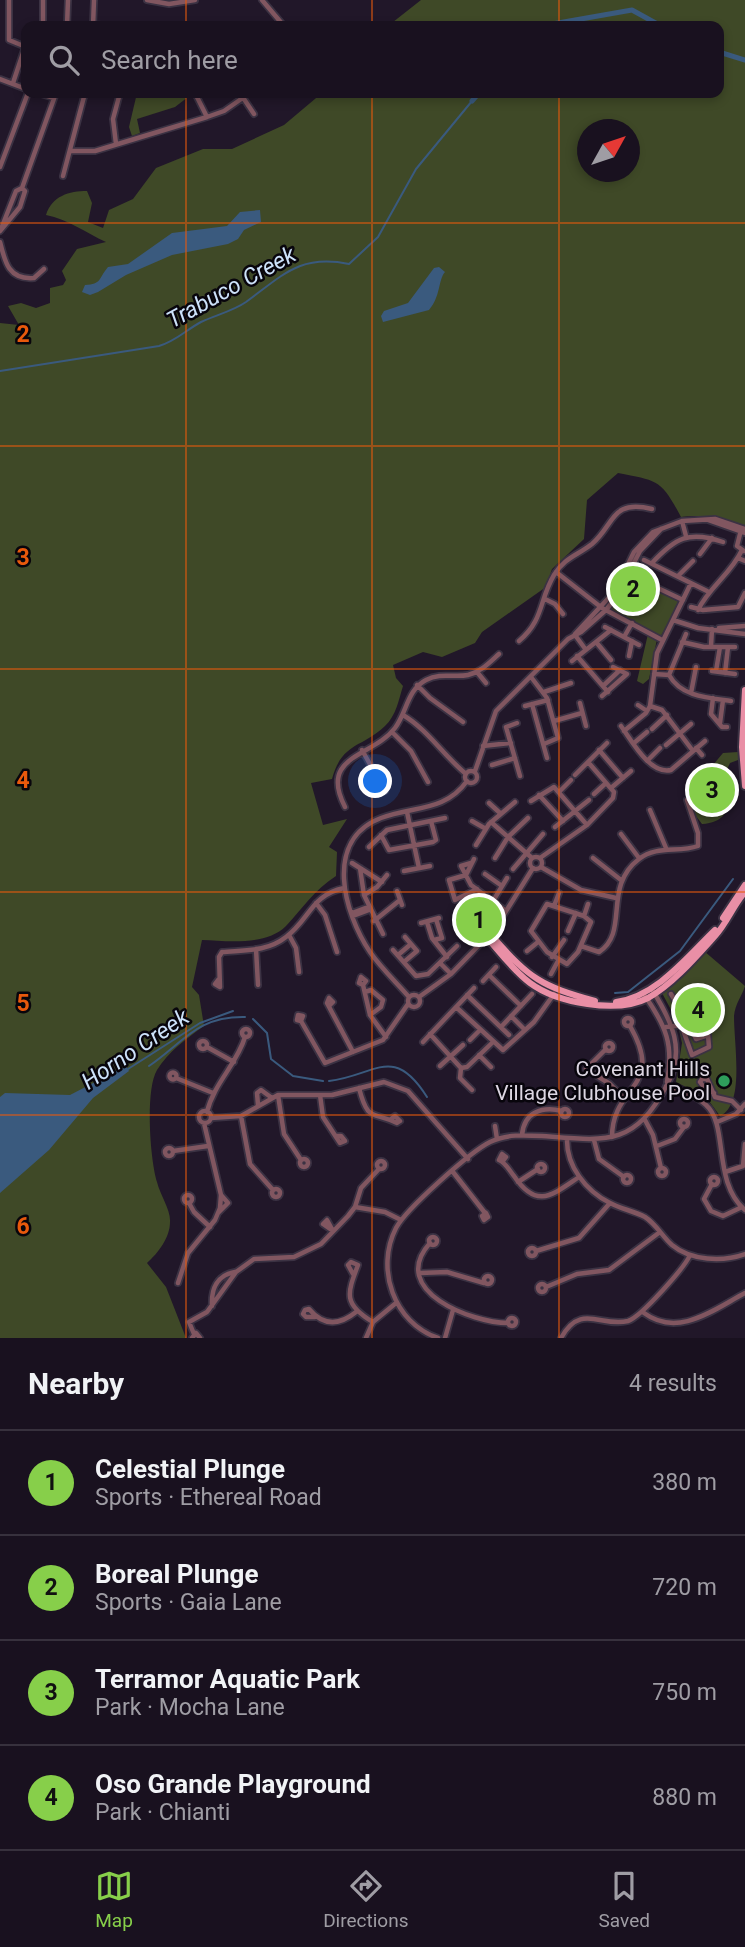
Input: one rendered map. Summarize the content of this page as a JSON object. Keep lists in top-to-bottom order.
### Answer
{
  "water": ["Trabuco Creek", "Horno Creek"],
  "places": ["Covenant Hills Village Clubhouse Pool"],
  "north": "top right",
  "page": {
    "search": "Search here",
    "pins": [
      "2",
      "3",
      "1",
      "4"
    ],
    "heading": ["Nearby", "4 results"],
    "list": [
      {
        "mark": "1",
        "name": "Celestial Plunge",
        "note": "Sports · Ethereal Road",
        "value": "380 m"
      },
      {
        "mark": "2",
        "name": "Boreal Plunge",
        "note": "Sports · Gaia Lane",
        "value": "720 m"
      },
      {
        "mark": "3",
        "name": "Terramor Aquatic Park",
        "note": "Park · Mocha Lane",
        "value": "750 m"
      },
      {
        "mark": "4",
        "name": "Oso Grande Playground",
        "note": "Park · Chianti",
        "value": "880 m"
      }
    ],
    "nav": ["Map", "Directions", "Saved"]
  },
  "grid": {
    "rows": [
      "2",
      "3",
      "4",
      "5",
      "6"
    ]
  }
}
